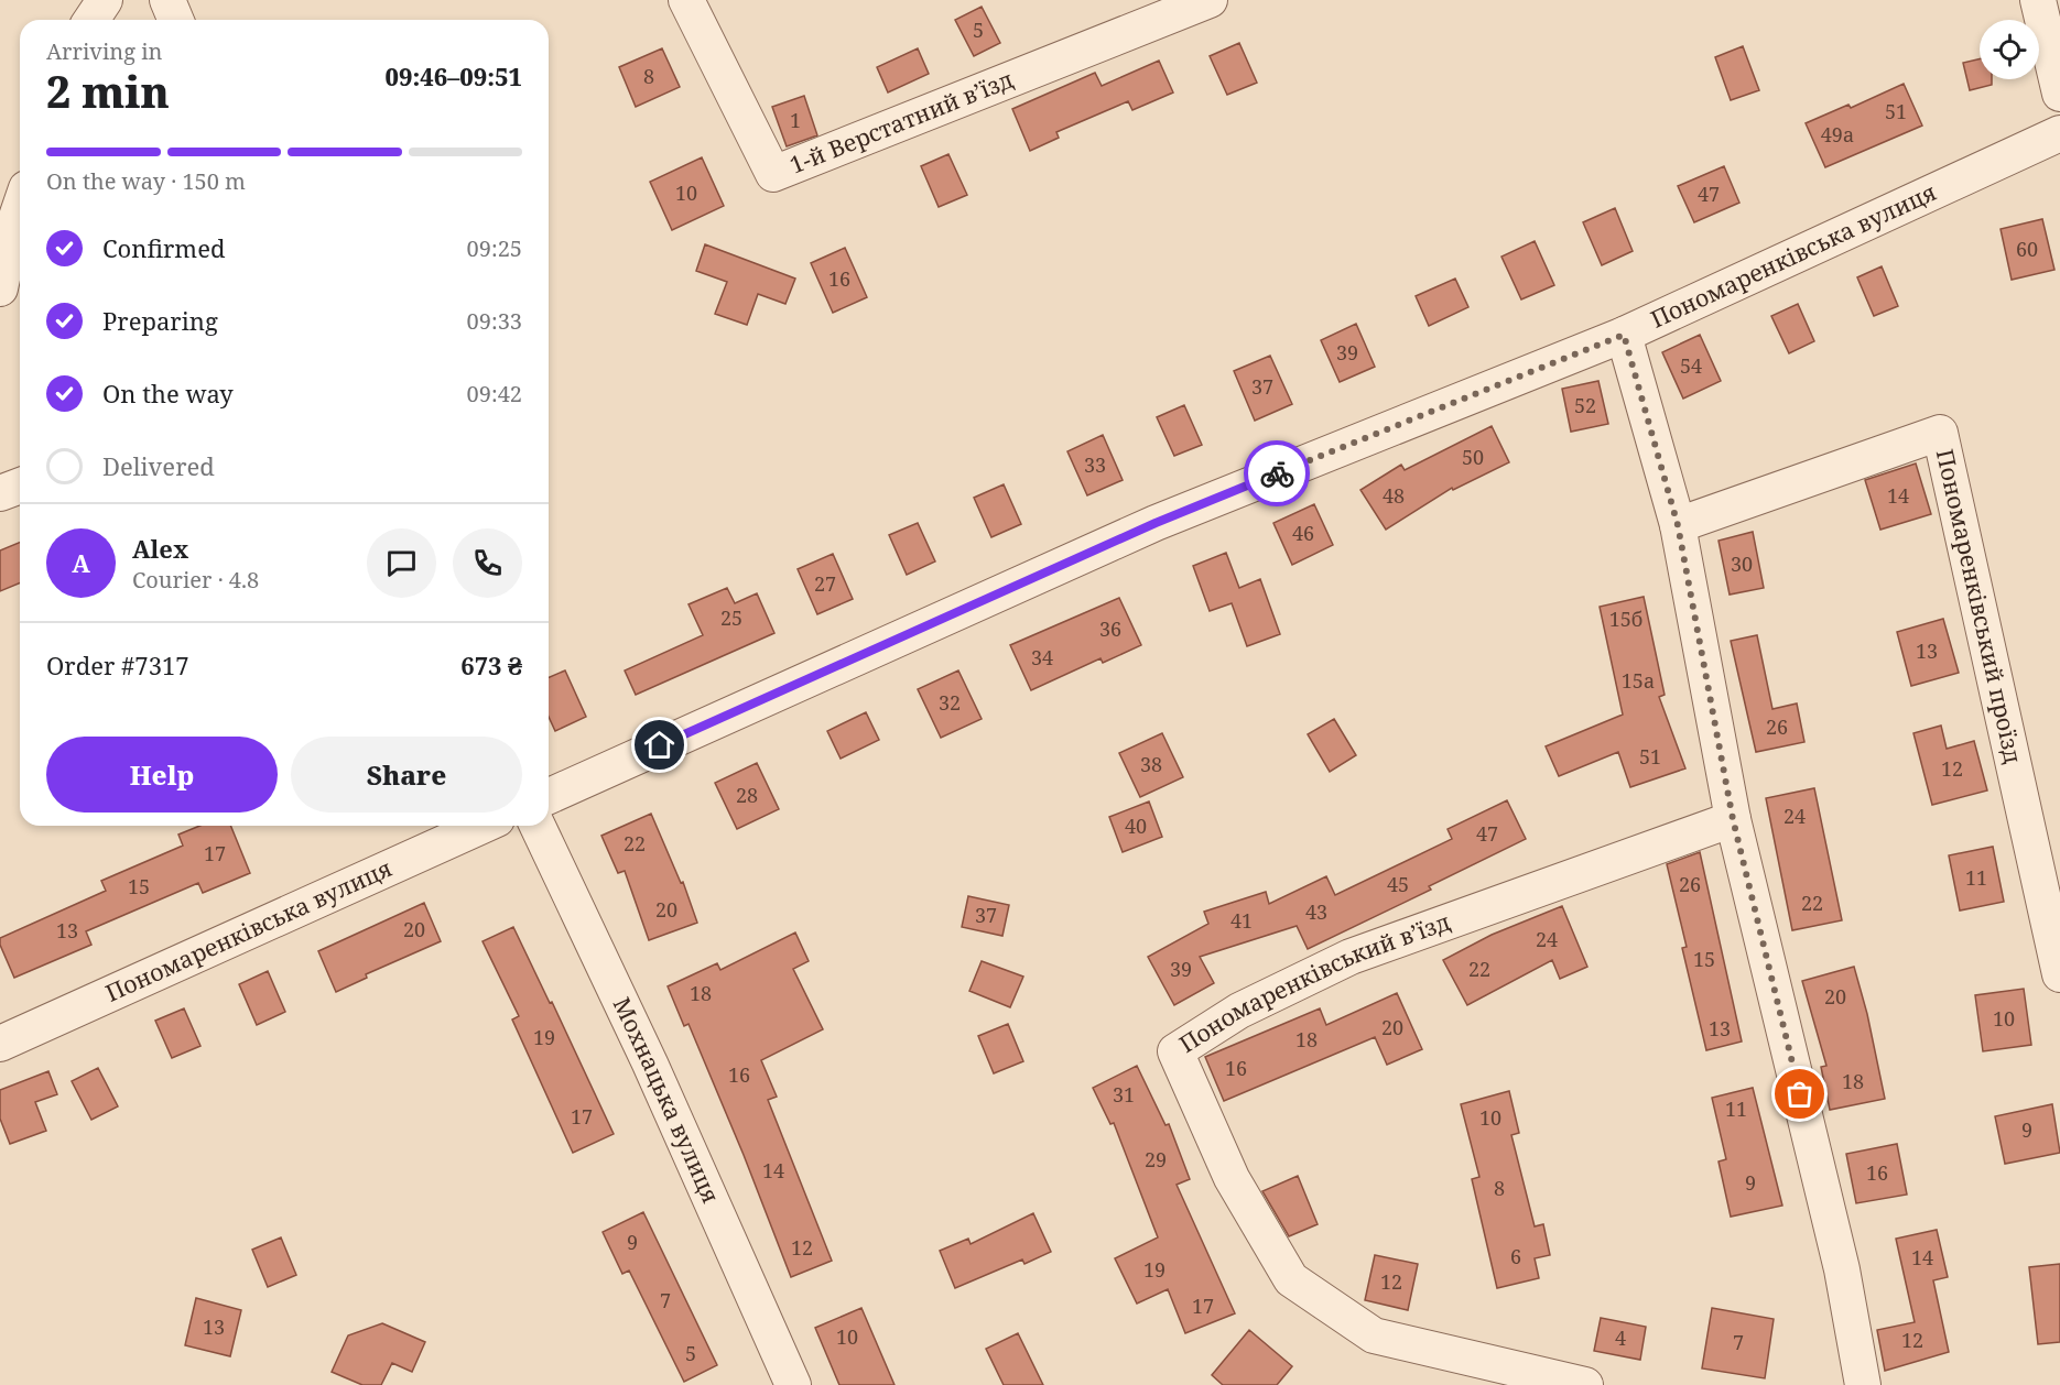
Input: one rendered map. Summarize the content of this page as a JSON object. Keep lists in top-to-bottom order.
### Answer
{
  "streets": {
    "street": [
      "1-й Верстатний в’їзд",
      "Пономаренківська вулиця",
      "Пономаренківський проїзд",
      "Пономаренківський в’їзд",
      "Мохнацька вулиця"
    ]
  },
  "house_numbers": [
    "5",
    "8",
    "51",
    "1",
    "49а",
    "10",
    "47",
    "60",
    "16",
    "39",
    "54",
    "37",
    "52",
    "50",
    "33",
    "48",
    "14",
    "46",
    "30",
    "27",
    "25",
    "15б",
    "36",
    "13",
    "34",
    "15а",
    "32",
    "26",
    "51",
    "38",
    "12",
    "28",
    "24",
    "40",
    "47",
    "22",
    "17",
    "11",
    "45",
    "26",
    "15",
    "22",
    "20",
    "43",
    "37",
    "41",
    "20",
    "13",
    "24",
    "15",
    "39",
    "22",
    "18",
    "20",
    "10",
    "20",
    "13",
    "19",
    "18",
    "16",
    "16",
    "18",
    "31",
    "11",
    "17",
    "10",
    "9",
    "29",
    "14",
    "16",
    "9",
    "8",
    "9",
    "12",
    "6",
    "14",
    "19",
    "12",
    "7",
    "17",
    "13",
    "10",
    "4",
    "12",
    "7",
    "5"
  ],
  "page": {
    "heading": ["2 min", "Arriving in", "09:46–09:51"],
    "panel": [
      "Alex",
      "Courier · 4.8",
      "Order #7317",
      "673 ₴"
    ],
    "bar": "On the way · 150 m",
    "list": [
      ["Confirmed", "09:25"],
      ["Preparing", "09:33"],
      ["On the way", "09:42"],
      "Delivered"
    ],
    "round": "A",
    "buttons": ["Help", "Share"]
  }
}
